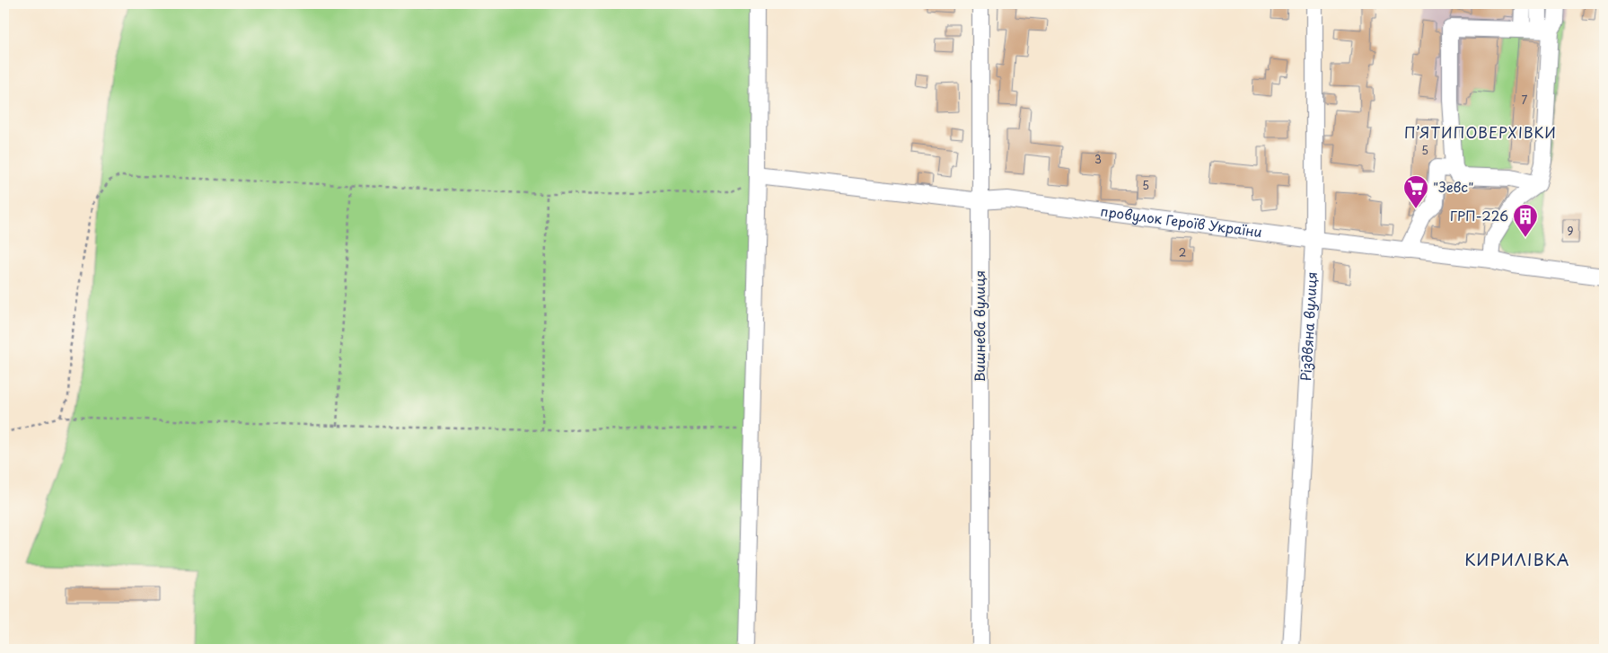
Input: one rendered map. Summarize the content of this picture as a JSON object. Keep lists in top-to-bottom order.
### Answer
{
  "streets": {
    "street": ["провулок Героїв України", "Вишнева вулиця", "Різдвяна вулиця"]
  },
  "crossings": [
    ["провулок Героїв України", "Вишнева вулиця"],
    ["провулок Героїв України", "Різдвяна вулиця"]
  ],
  "districts": ["П’ЯТИПОВЕРХІВКИ", "КИРИЛІВКА"],
  "places": {
    "supermarket": ["\"Зевс\""],
    "building": ["ГРП-226"]
  },
  "house_numbers": [
    "7",
    "5",
    "3",
    "5",
    "9",
    "2"
  ]
}
